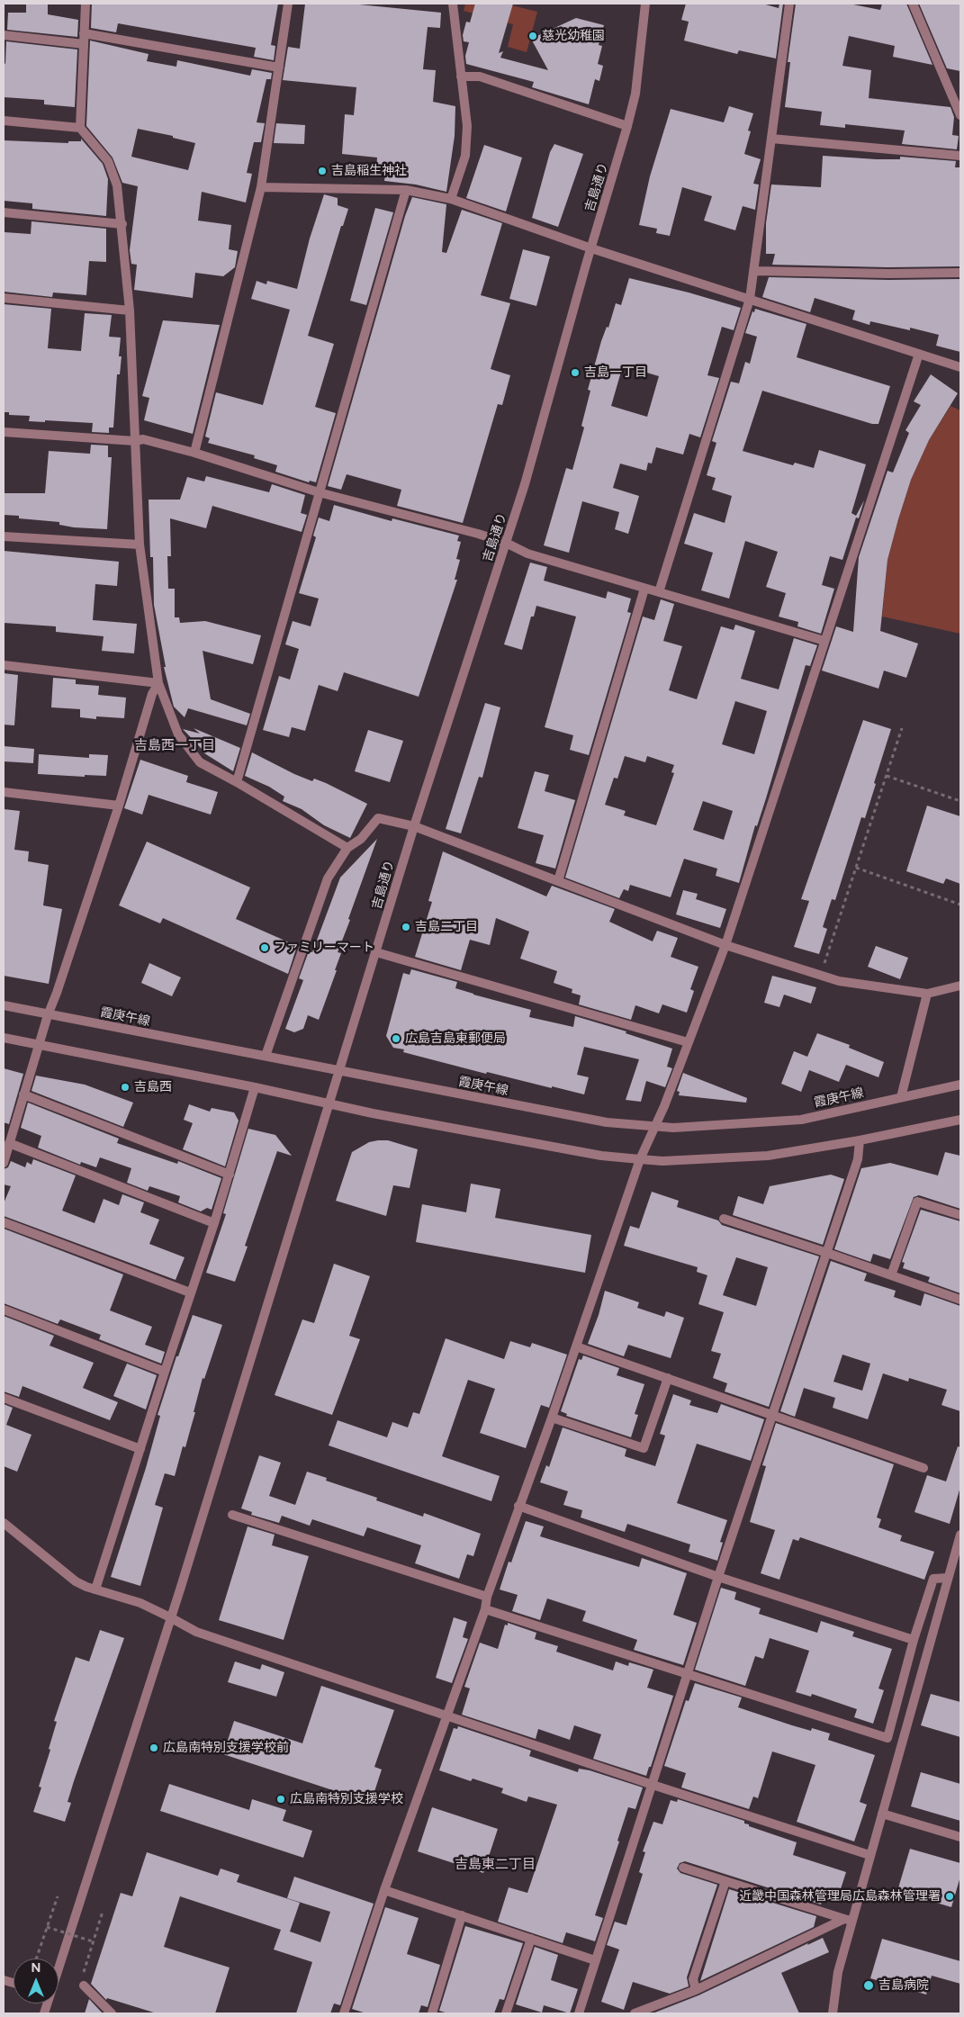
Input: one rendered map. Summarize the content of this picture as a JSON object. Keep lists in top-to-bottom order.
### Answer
{
  "streets": {
    "street": ["吉島通り", "霞庚午線"]
  },
  "crossings": [
    ["吉島通り", "霞庚午線"]
  ],
  "districts": ["吉島西一丁目", "吉島東二丁目"],
  "places": [
    "慈光幼稚園",
    "吉島稲生神社",
    "吉島一丁目",
    "吉島二丁目",
    "ファミリーマート",
    "広島吉島東郵便局",
    "吉島西",
    "広島南特別支援学校前",
    "広島南特別支援学校",
    "近畿中国森林管理局広島森林管理署",
    "吉島病院"
  ],
  "north": "top"
}
